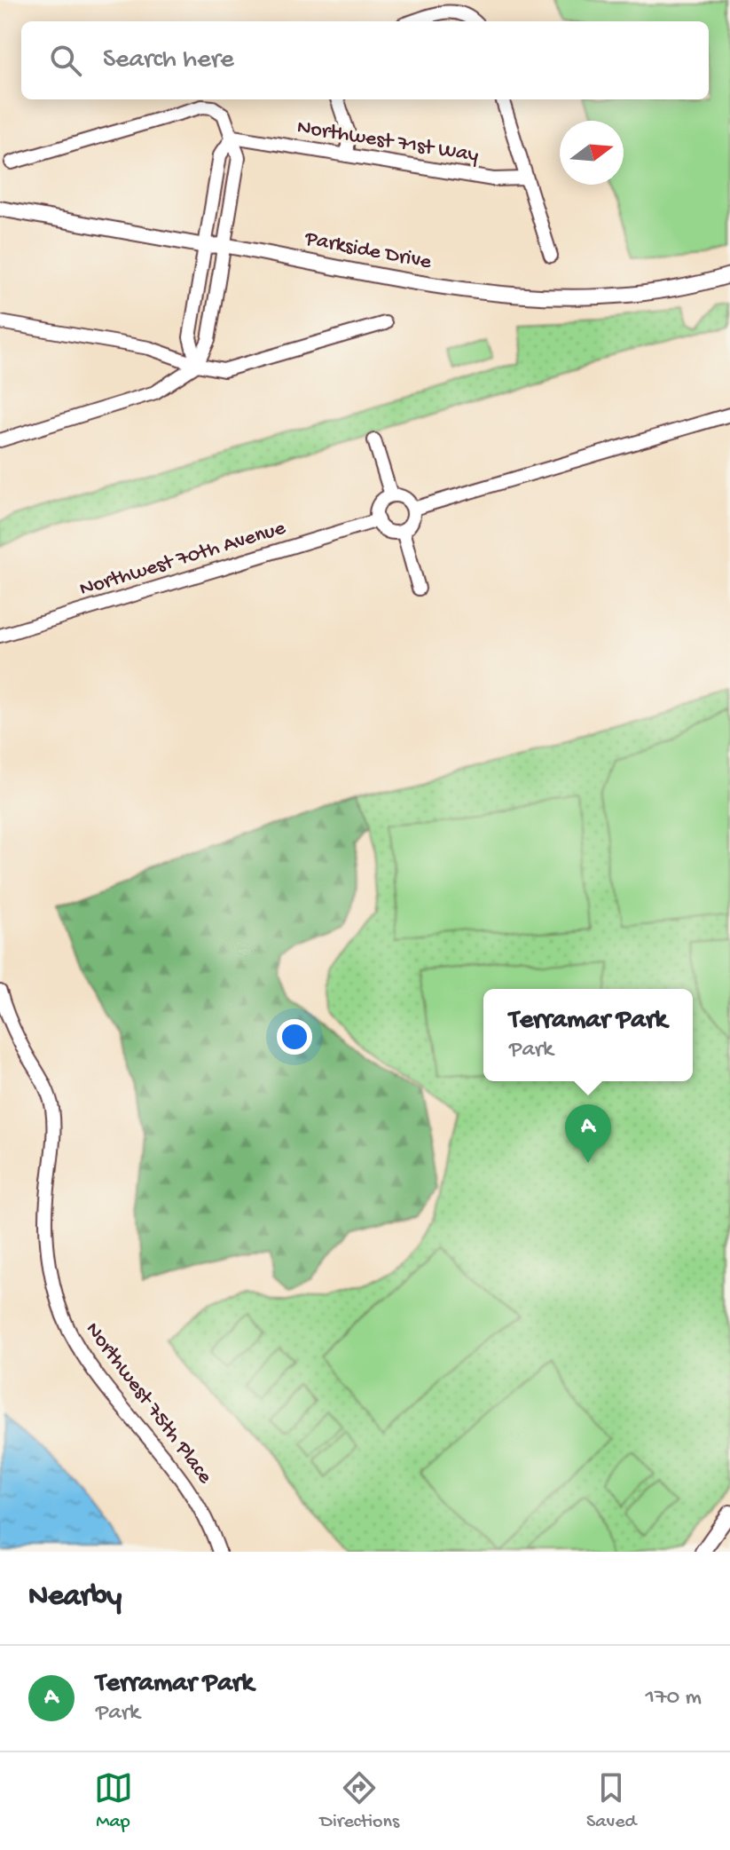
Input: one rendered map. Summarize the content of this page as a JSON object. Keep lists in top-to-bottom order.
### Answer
{
  "streets": {
    "street": [
      "Northwest 71st Way",
      "Parkside Drive",
      "Northwest 70th Avenue",
      "Northwest 75th Place"
    ]
  },
  "north": "right",
  "page": {
    "search": "Search here",
    "popup": ["Terramar Park", "Park"],
    "pins": "A",
    "heading": "Nearby",
    "list": [
      {
        "mark": "A",
        "name": "Terramar Park",
        "note": "Park",
        "value": "170 m"
      }
    ],
    "nav": ["Map", "Directions", "Saved"]
  }
}
